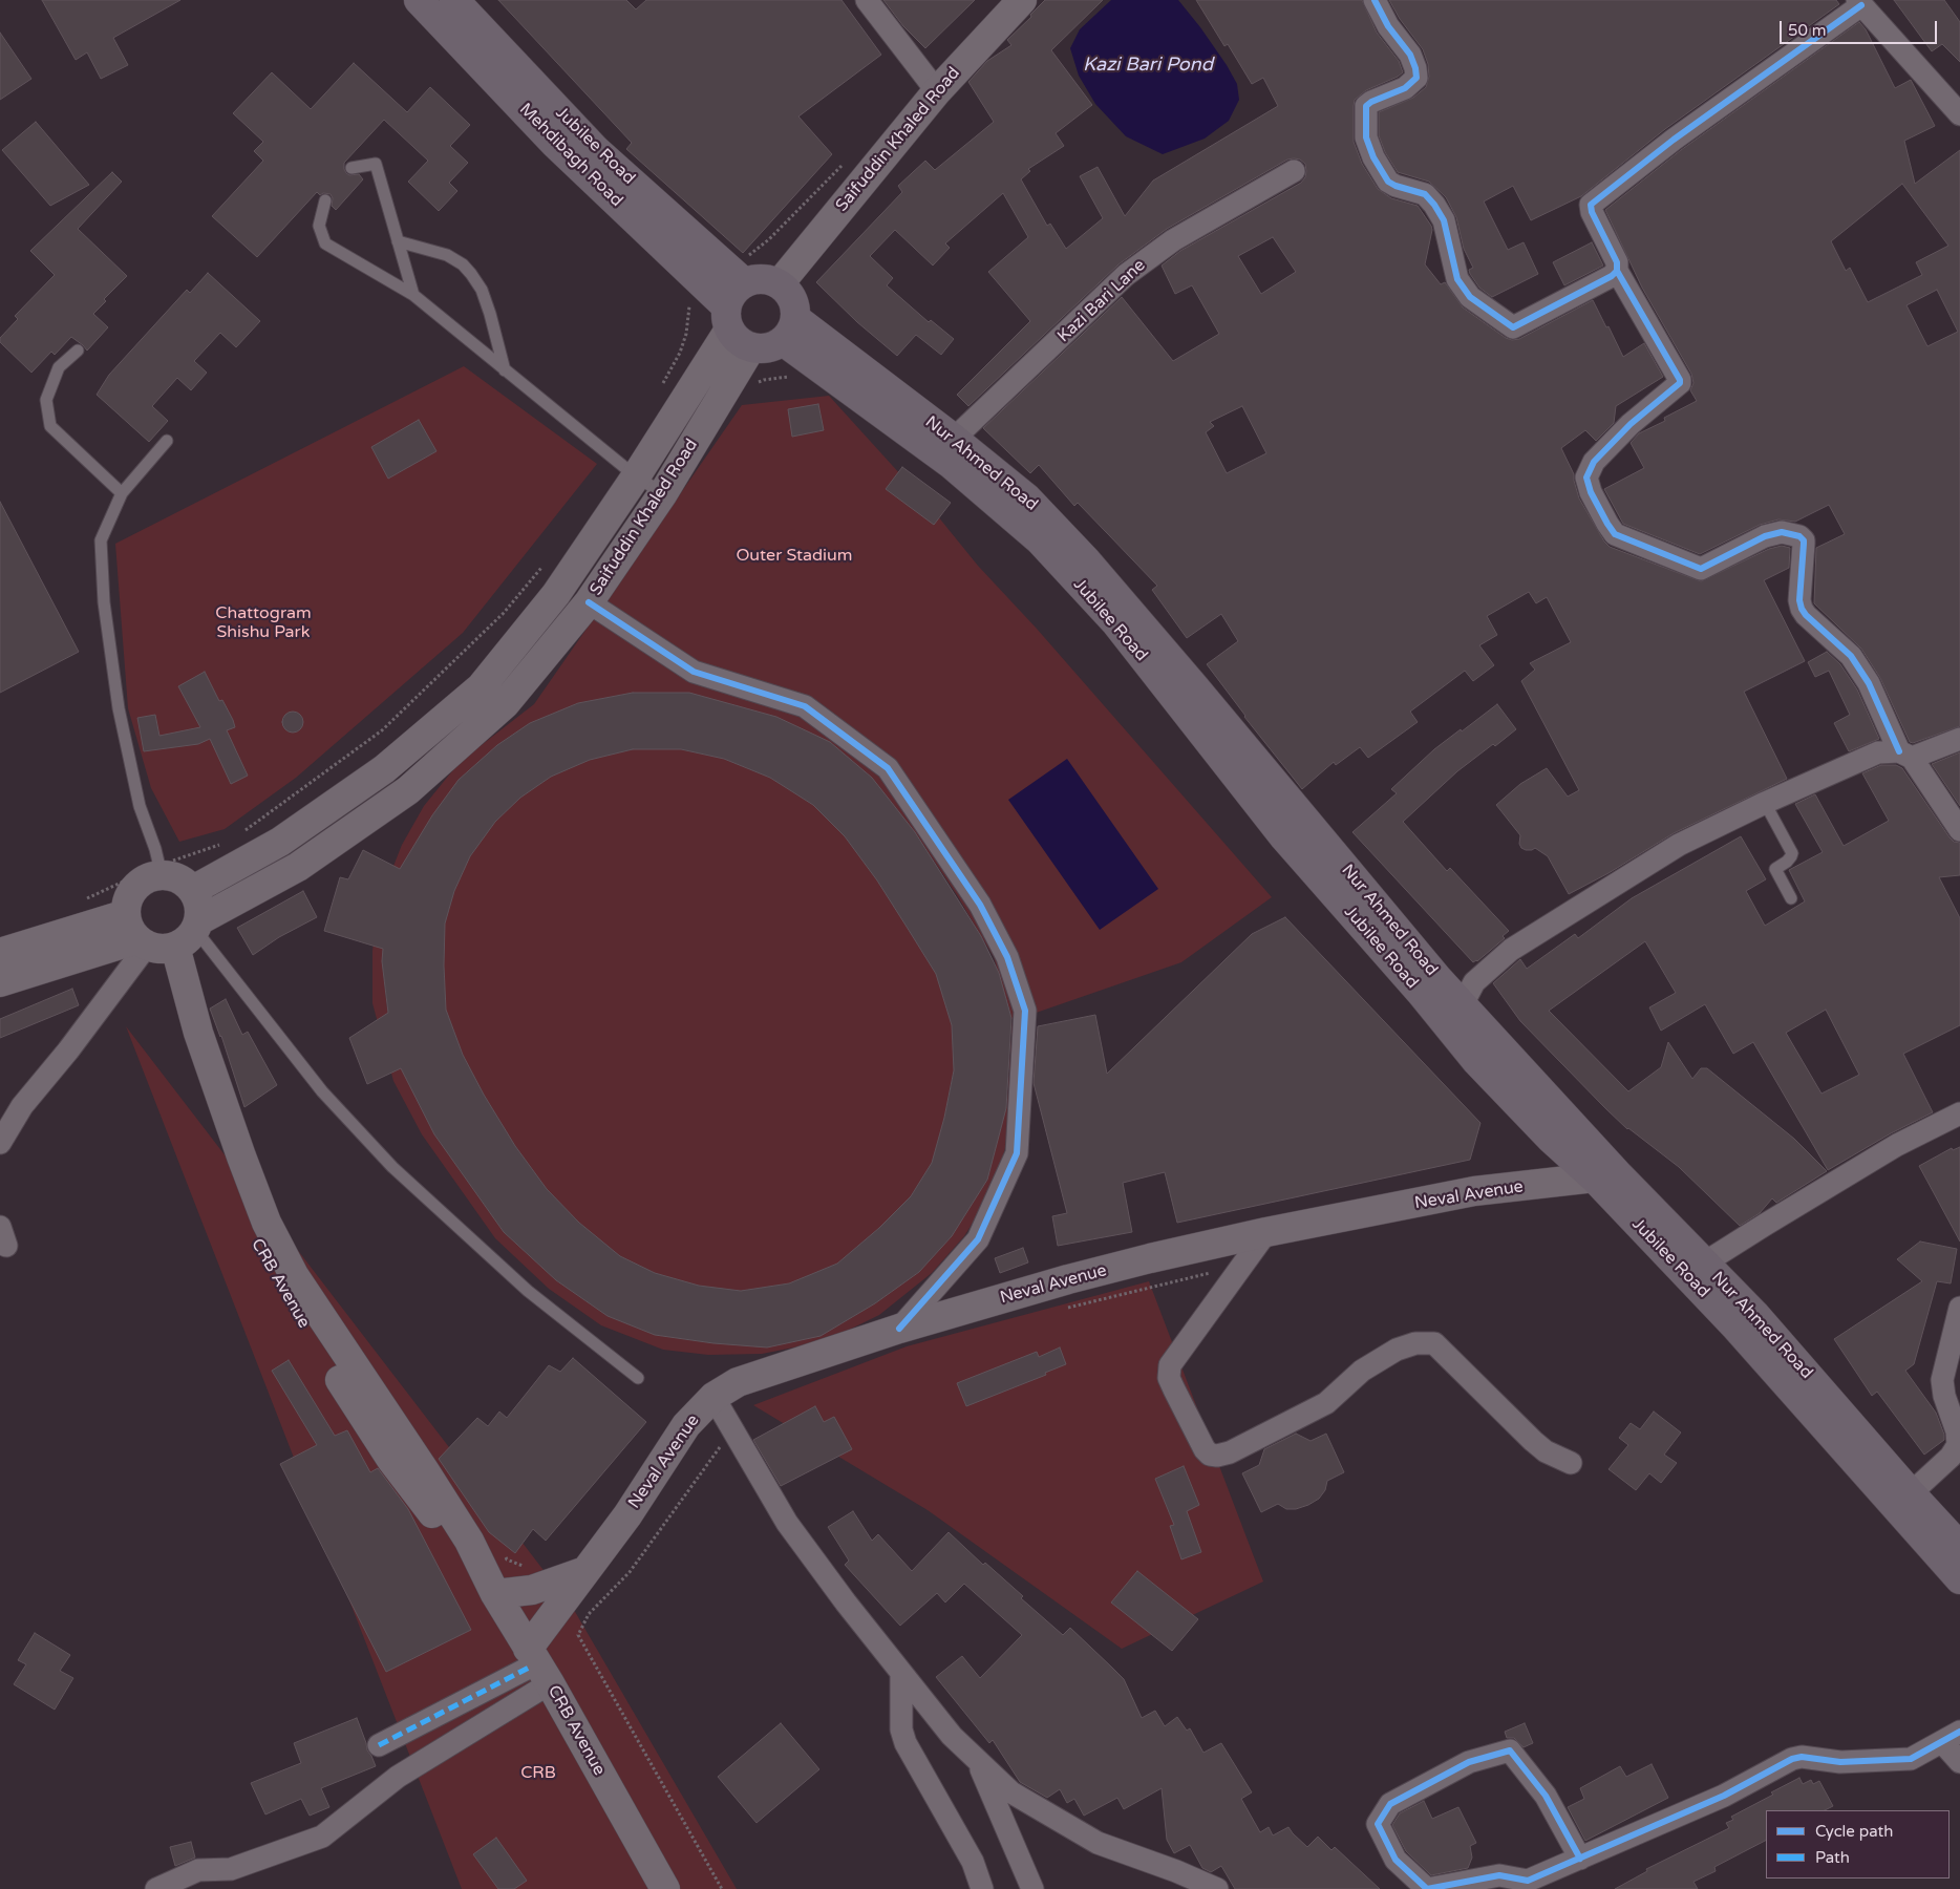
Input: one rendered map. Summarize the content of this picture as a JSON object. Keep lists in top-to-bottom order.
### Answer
{
  "streets": {
    "main road": [
      "Saifuddin Khaled Road",
      "Jubilee Road",
      "Mehdibagh Road",
      "Nur Ahmed Road",
      "Neval Avenue",
      "CRB Avenue"
    ],
    "street": ["Kazi Bari Lane"]
  },
  "crossings": [
    ["Saifuddin Khaled Road", "Jubilee Road"],
    ["Saifuddin Khaled Road", "Mehdibagh Road"],
    ["Saifuddin Khaled Road", "Nur Ahmed Road"],
    ["Saifuddin Khaled Road", "CRB Avenue"],
    ["Jubilee Road", "Mehdibagh Road"],
    ["Jubilee Road", "Nur Ahmed Road"],
    ["Jubilee Road", "Neval Avenue"],
    ["Mehdibagh Road", "Nur Ahmed Road"],
    ["Kazi Bari Lane", "Nur Ahmed Road"],
    ["Nur Ahmed Road", "Neval Avenue"],
    ["Neval Avenue", "CRB Avenue"]
  ],
  "water": ["Kazi Bari Pond"],
  "parks": ["Outer Stadium", "Chattogram Shishu Park", "CRB"],
  "legend": ["Cycle path", "Path"],
  "scale_bar": "50 m"
}
